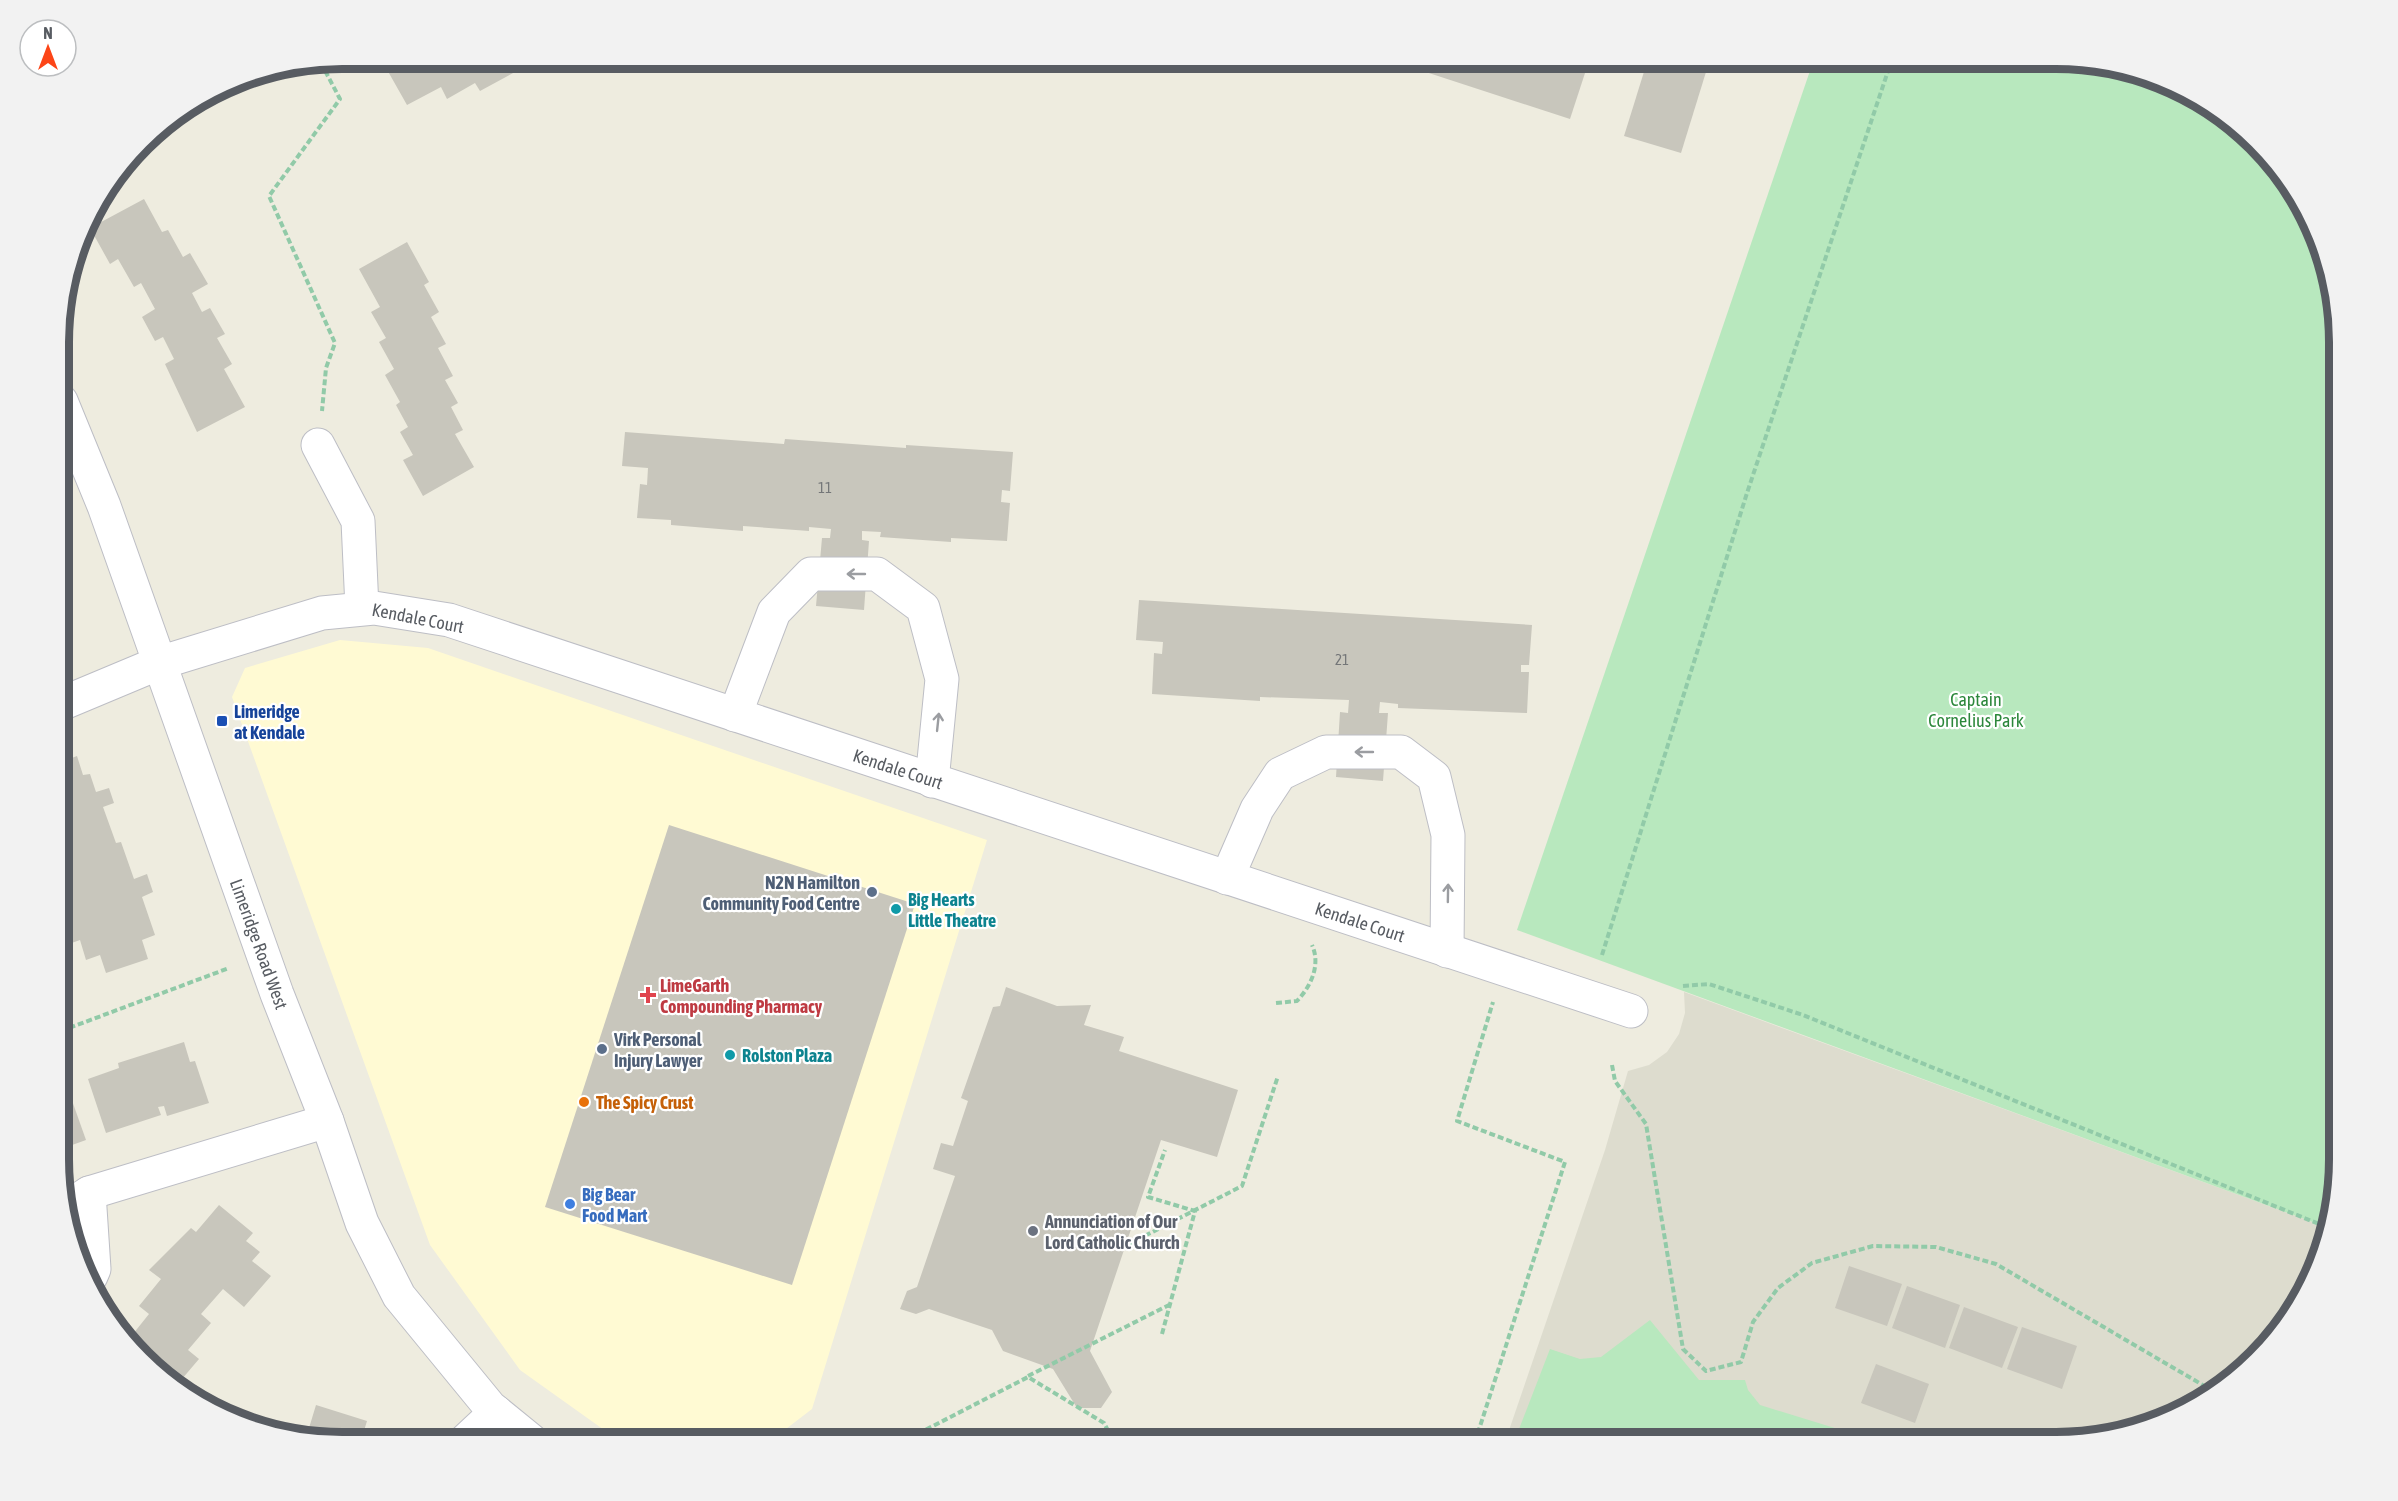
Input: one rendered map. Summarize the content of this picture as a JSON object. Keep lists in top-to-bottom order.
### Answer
{
  "streets": {
    "street": ["Kendale Court", "Limeridge Road West"]
  },
  "crossings": [
    ["Kendale Court", "Limeridge Road West"]
  ],
  "parks": ["Captain Cornelius Park"],
  "places": {
    "transit": ["Limeridge at Kendale"],
    "other": [
      "N2N Hamilton Community Food Centre",
      "Big Hearts Little Theatre",
      "Virk Personal Injury Lawyer",
      "Rolston Plaza",
      "The Spicy Crust",
      "Big Bear Food Mart",
      "Annunciation of Our Lord Catholic Church"
    ],
    "health": ["LimeGarth Compounding Pharmacy"]
  },
  "house_numbers": ["11", "21"],
  "north": "top"
}
